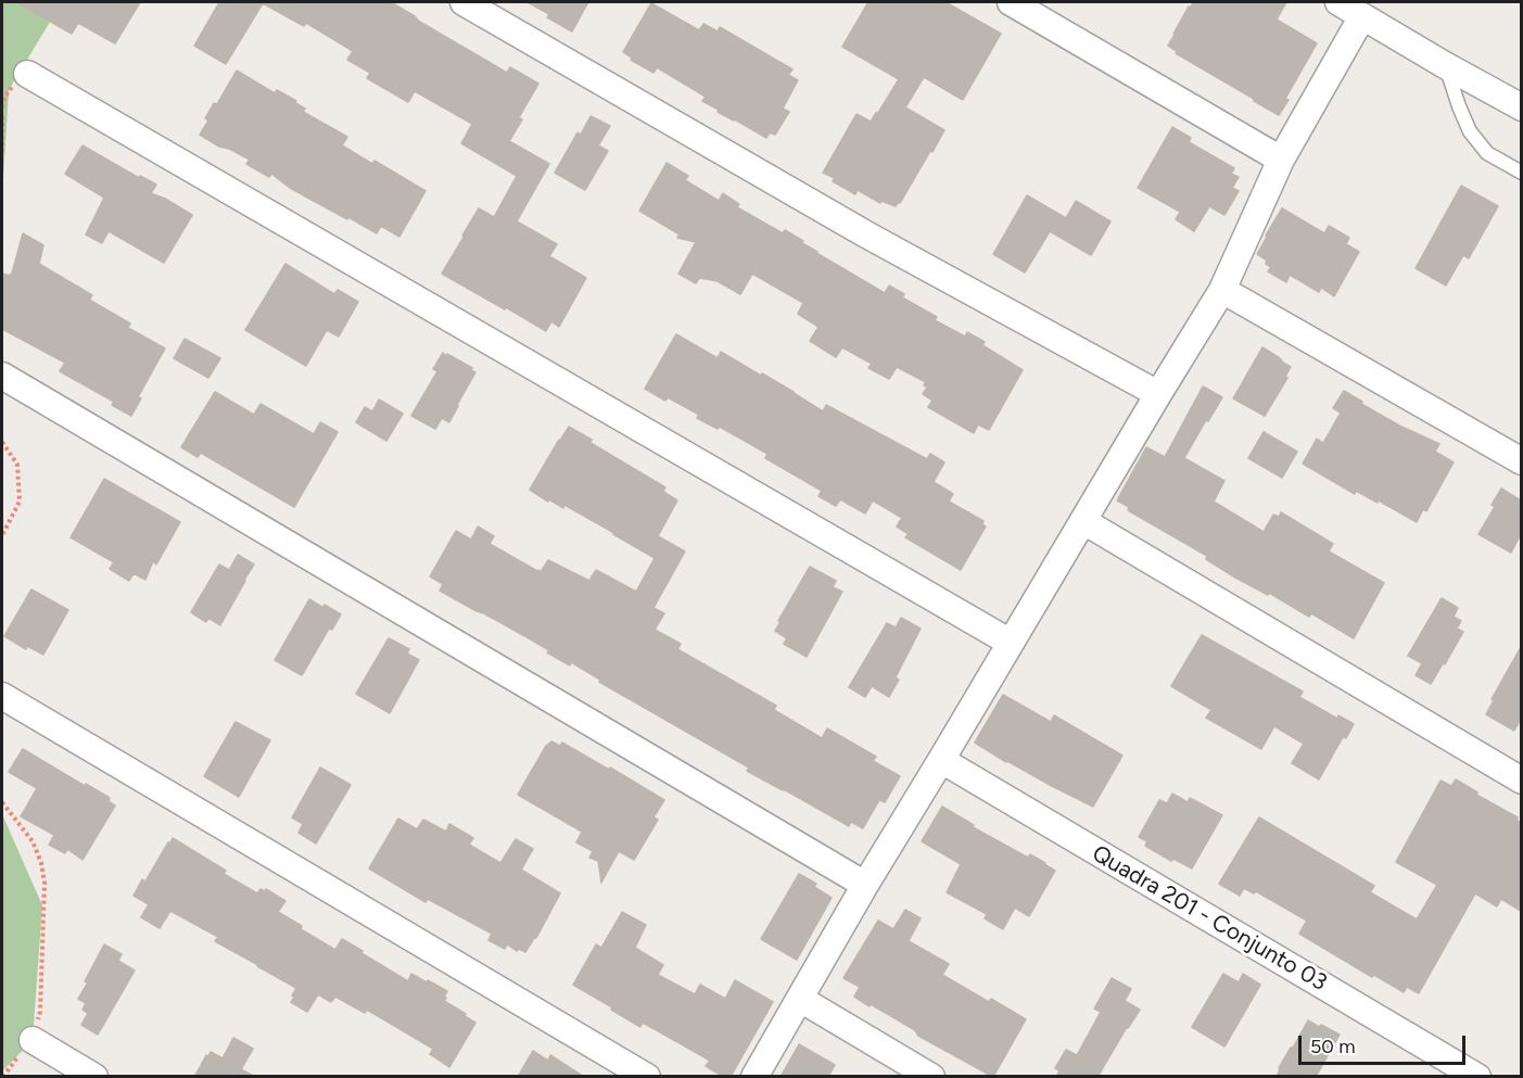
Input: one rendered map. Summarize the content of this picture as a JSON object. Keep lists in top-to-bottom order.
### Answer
{
  "streets": {
    "street": ["Quadra 201 - Conjunto 03"]
  },
  "scale_bar": "50 m"
}
